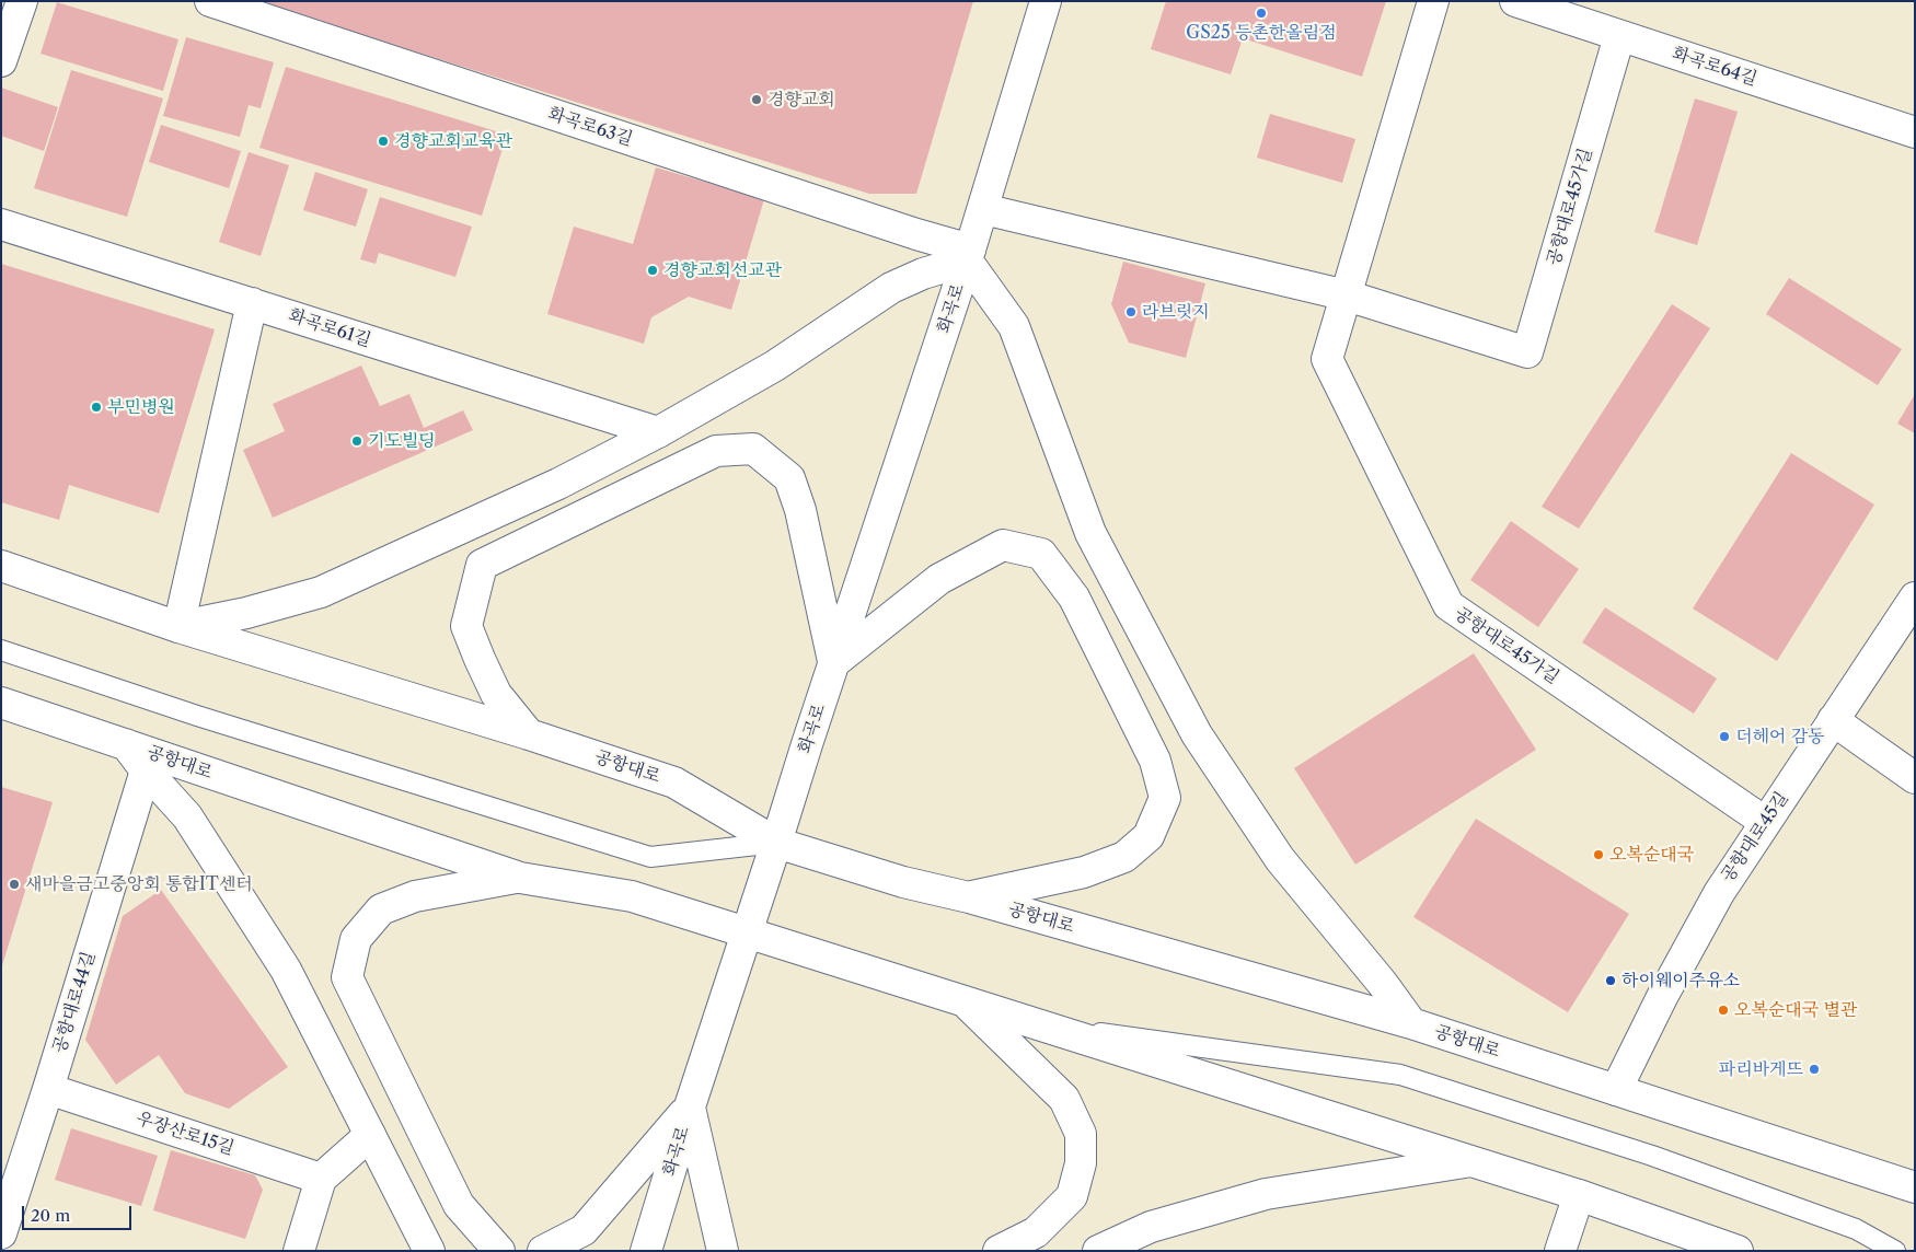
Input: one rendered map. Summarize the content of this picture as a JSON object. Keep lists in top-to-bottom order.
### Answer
{
  "streets": {
    "main road": [
      "화곡로64길",
      "화곡로63길",
      "공항대로45가길",
      "화곡로",
      "화곡로61길",
      "공항대로",
      "공항대로45길",
      "공항대로44길",
      "우장산로15길"
    ]
  },
  "crossings": [
    ["화곡로64길", "공항대로45가길"],
    ["화곡로63길", "화곡로"],
    ["공항대로45가길", "공항대로45길"],
    ["화곡로", "공항대로"],
    ["공항대로", "공항대로45길"],
    ["공항대로44길", "우장산로15길"]
  ],
  "places": [
    "GS25 등촌한올림점",
    "경향교회",
    "경향교회교육관",
    "경향교회선교관",
    "라브릿지",
    "부민병원",
    "기도빌딩",
    "더헤어 감동",
    "오복순대국",
    "새마을금고중앙회 통합IT센터",
    "하이웨이주유소",
    "오복순대국 별관",
    "파리바게뜨"
  ],
  "scale_bar": "20 m"
}
